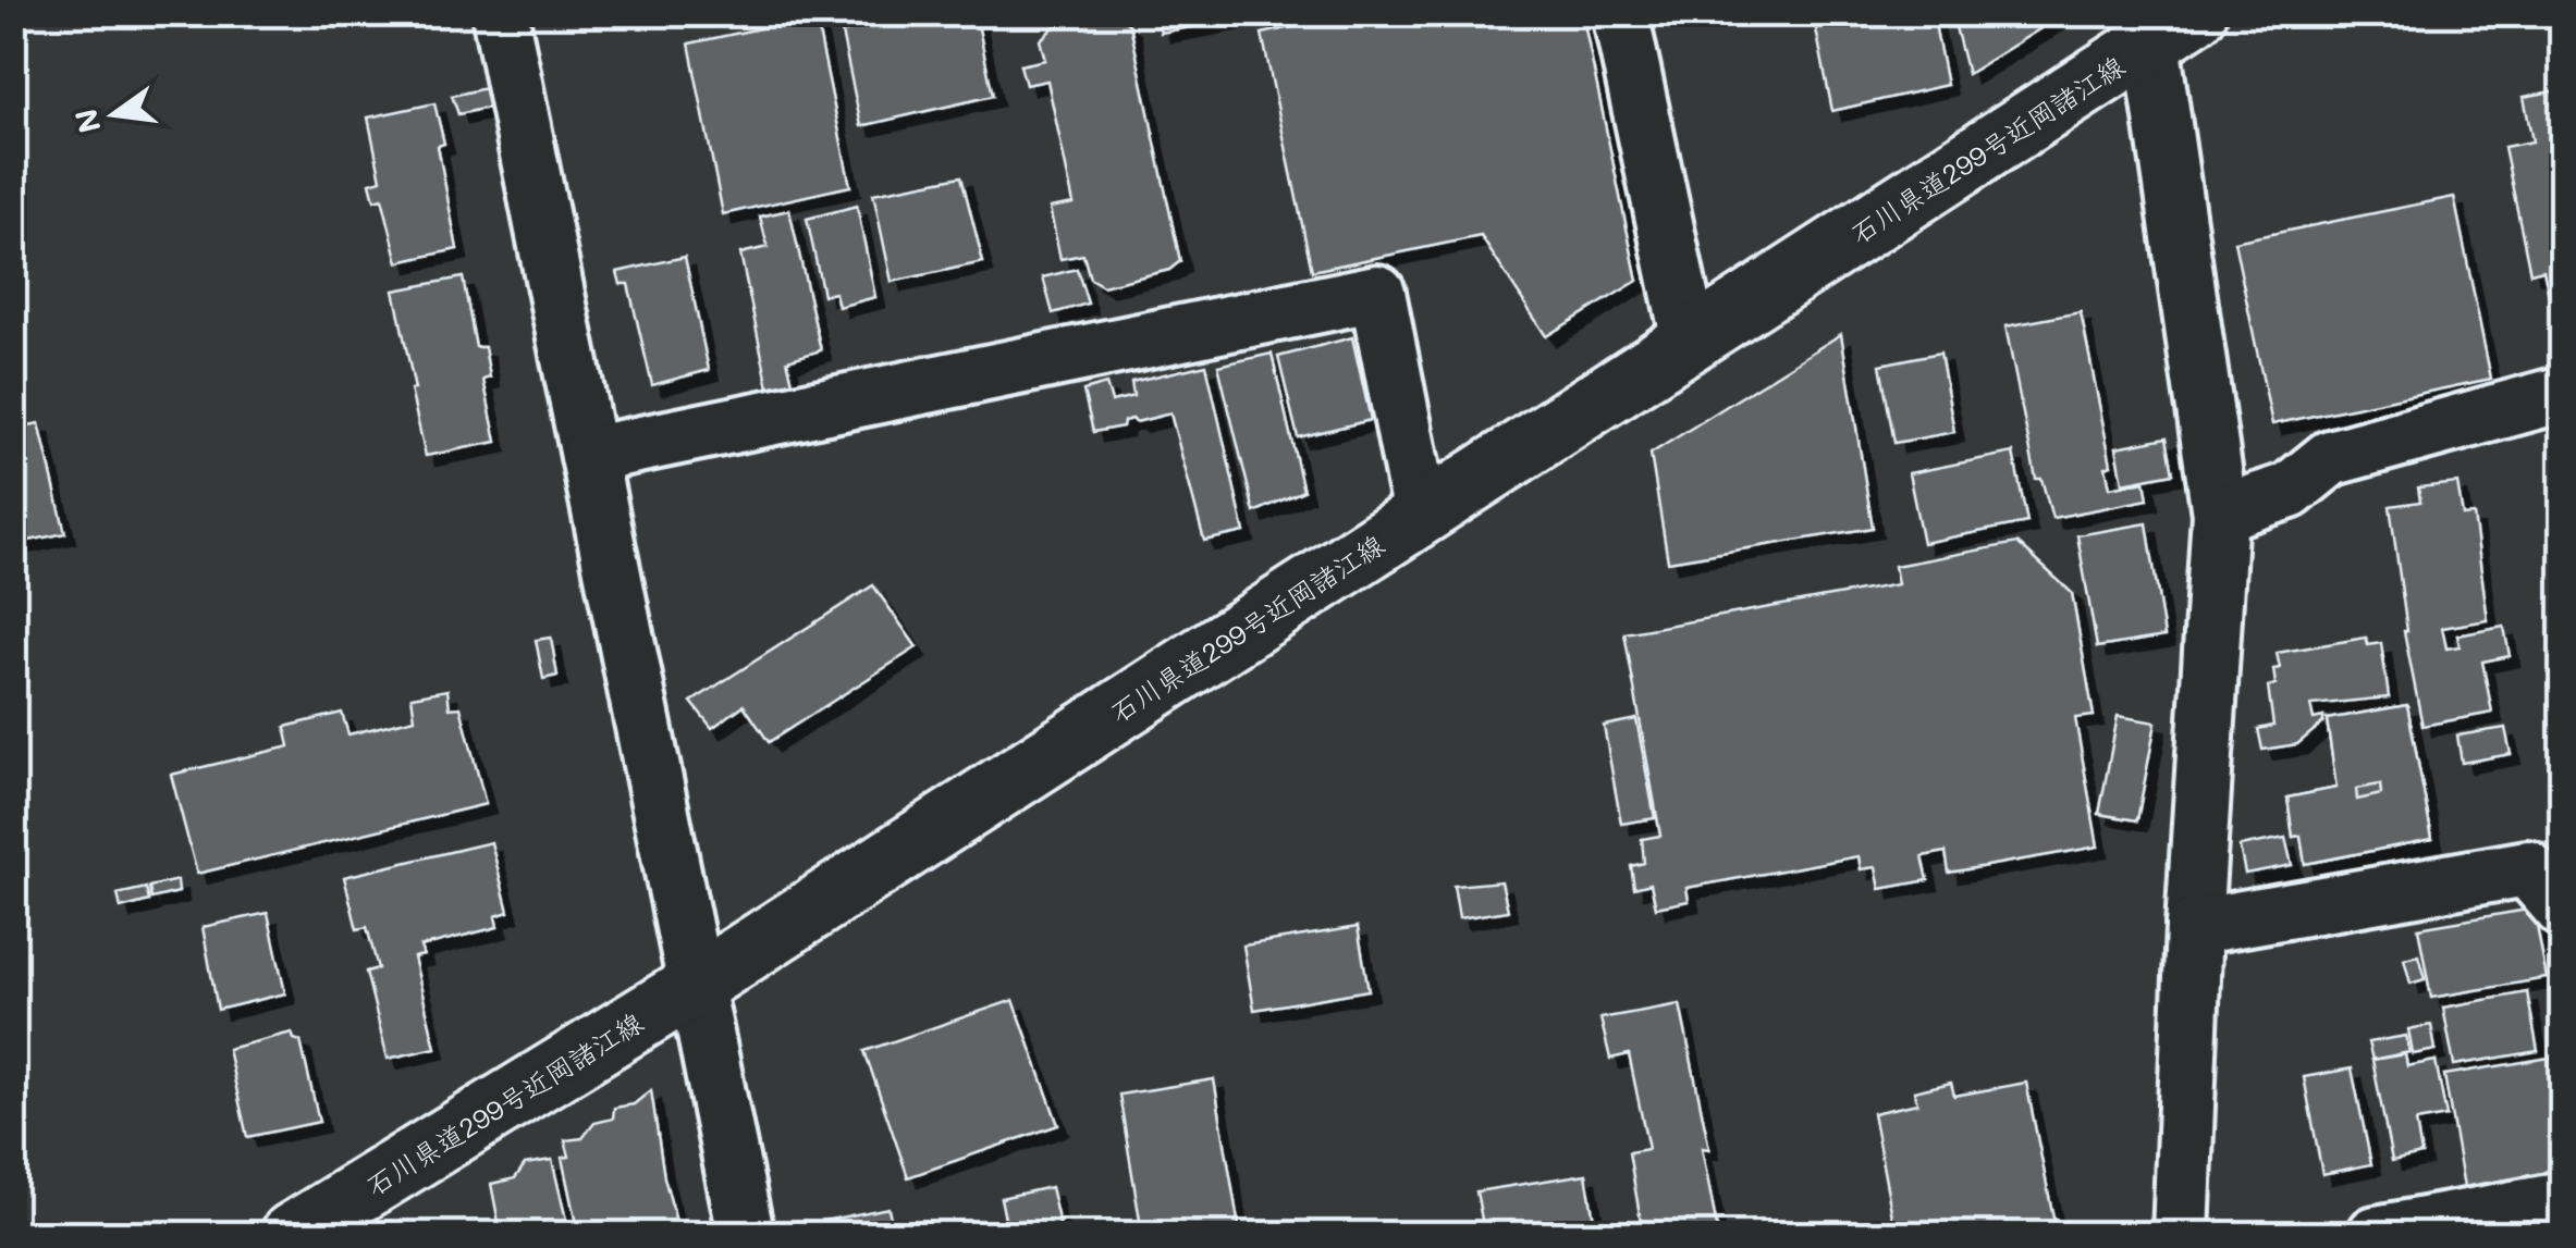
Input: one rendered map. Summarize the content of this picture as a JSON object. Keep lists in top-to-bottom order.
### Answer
{
  "streets": {
    "main road": ["石川県道299号近岡諸江線"]
  },
  "north": "left"
}
